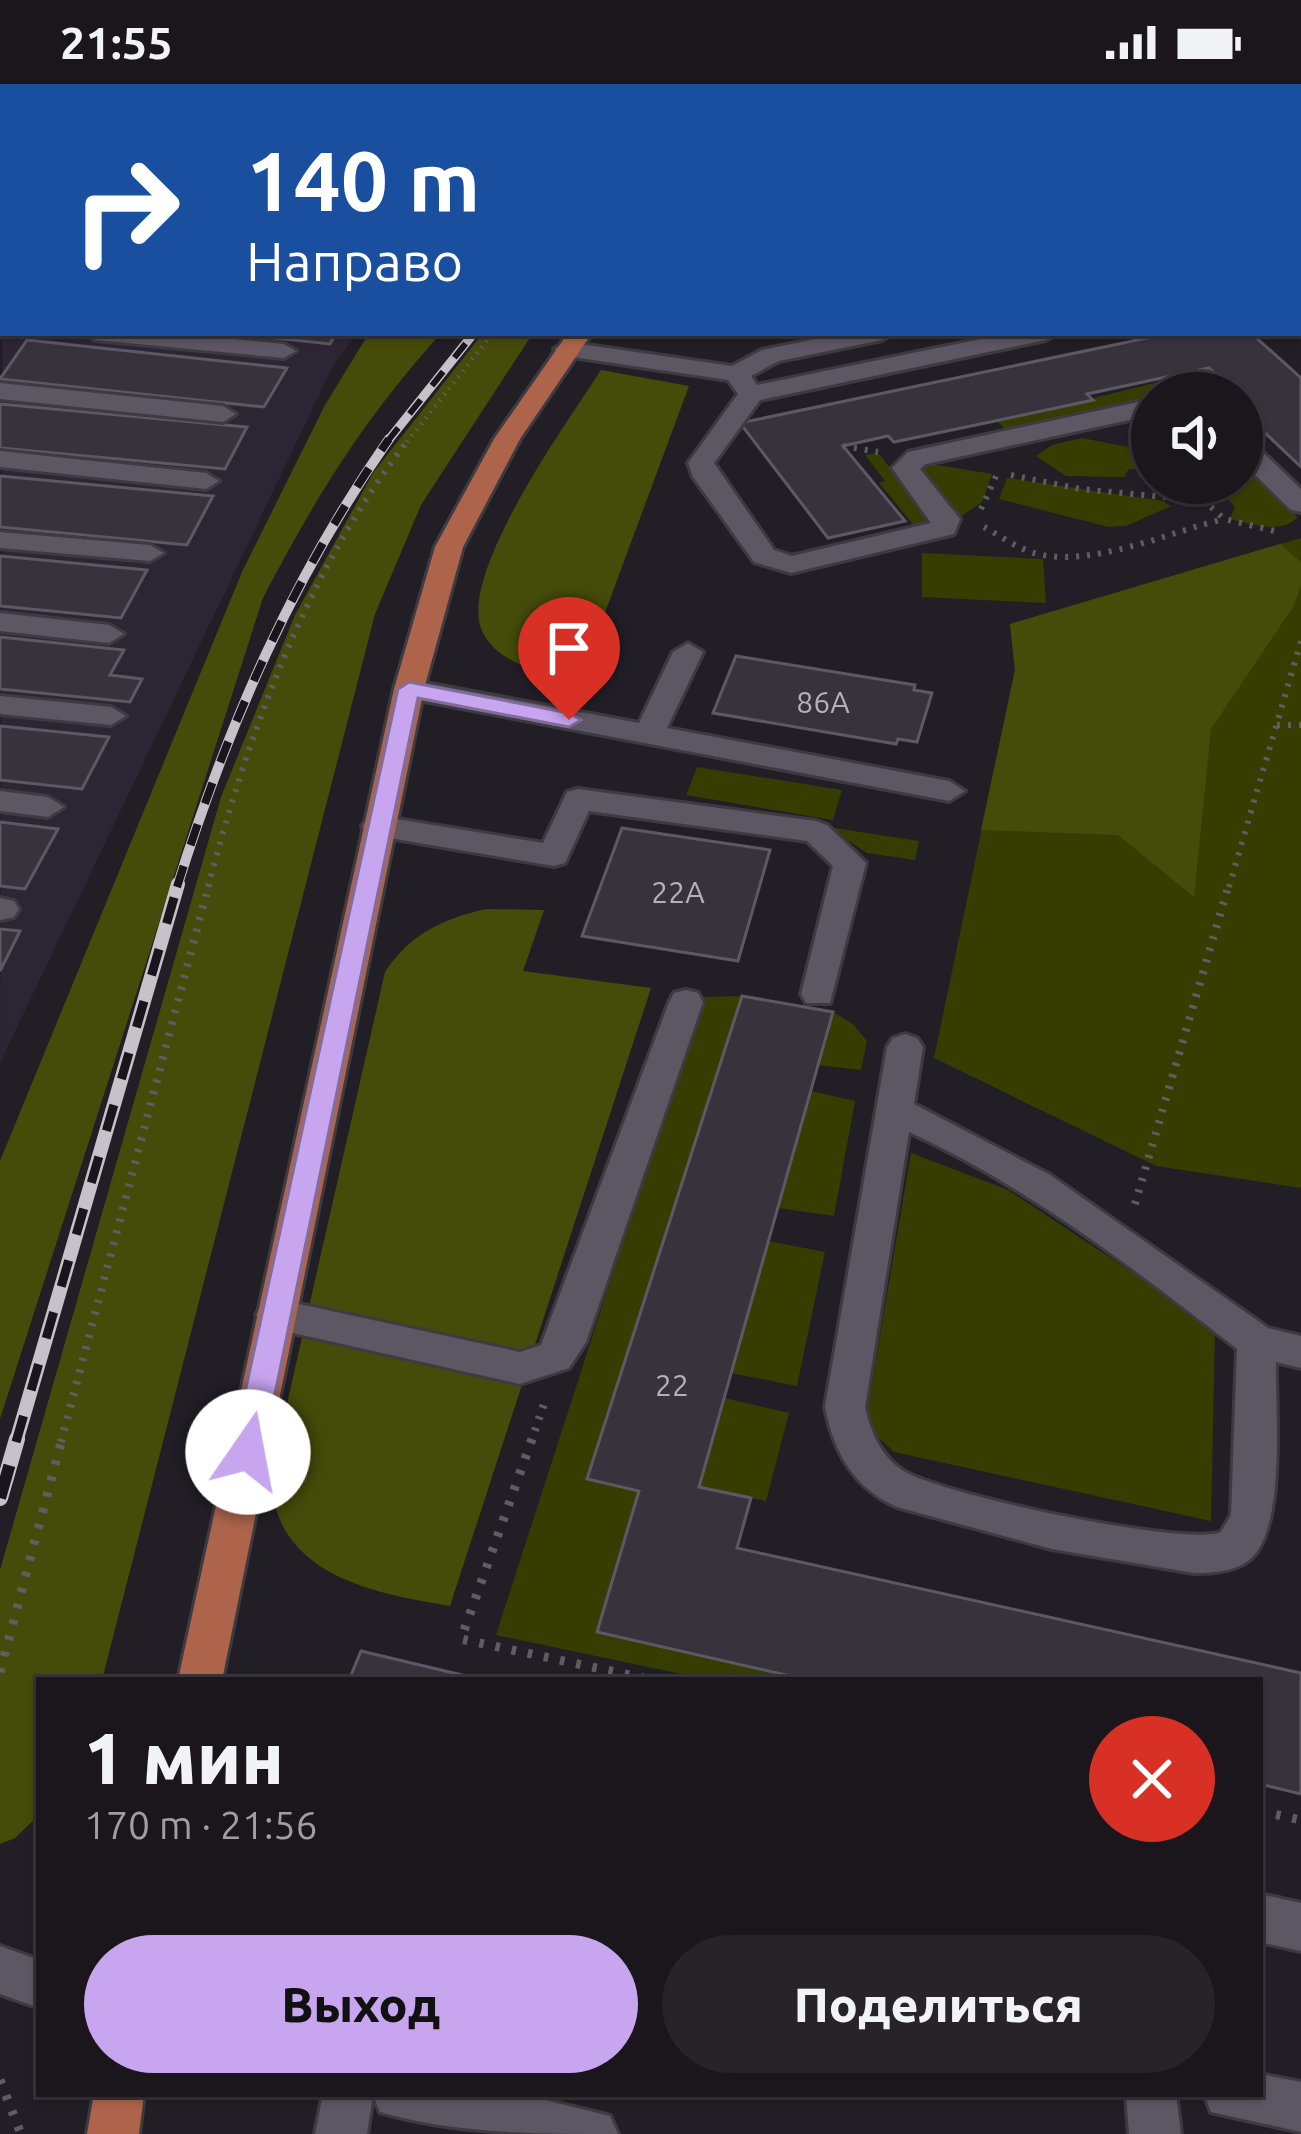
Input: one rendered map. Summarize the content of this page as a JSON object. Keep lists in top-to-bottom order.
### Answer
{
  "house_numbers": ["86А", "22А", "22"],
  "page": {
    "status": "21:55",
    "turn": ["140 m", "Направо"],
    "heading": ["1 мин", "170 m · 21:56"],
    "buttons": ["Выход", "Поделиться"]
  }
}
